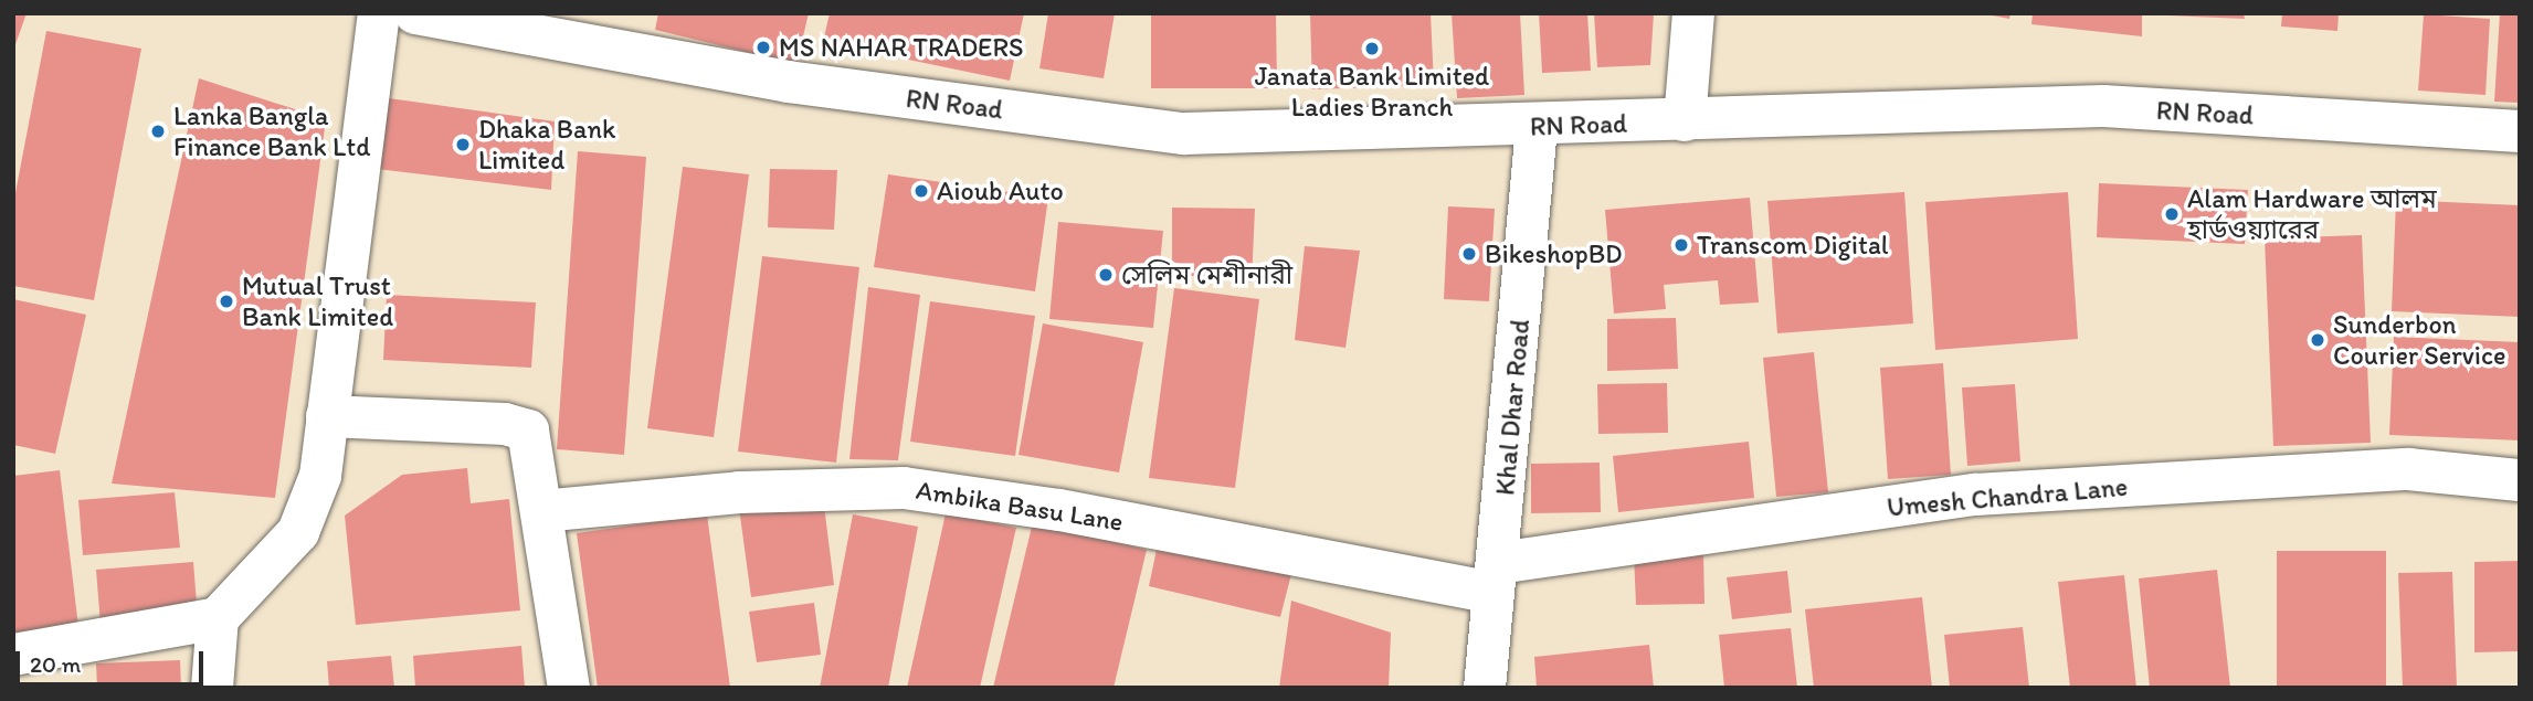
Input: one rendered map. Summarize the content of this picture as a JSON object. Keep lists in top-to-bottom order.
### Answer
{
  "streets": {
    "main road": [
      "RN Road",
      "Khal Dhar Road",
      "Umesh Chandra Lane",
      "Ambika Basu Lane"
    ]
  },
  "crossings": [
    ["RN Road", "Khal Dhar Road"],
    ["Khal Dhar Road", "Umesh Chandra Lane"],
    ["Khal Dhar Road", "Ambika Basu Lane"],
    ["Umesh Chandra Lane", "Ambika Basu Lane"]
  ],
  "places": [
    "MS NAHAR TRADERS",
    "Janata Bank Limited Ladies Branch",
    "Lanka Bangla Finance Bank Ltd",
    "Dhaka Bank Limited",
    "Aioub Auto",
    "Alam Hardware আলম হার্ডওয়্যারের",
    "Transcom Digital",
    "BikeshopBD",
    "সেলিম মেশীনারী",
    "Mutual Trust Bank Limited",
    "Sunderbon Courier Service"
  ],
  "scale_bar": "20 m"
}
